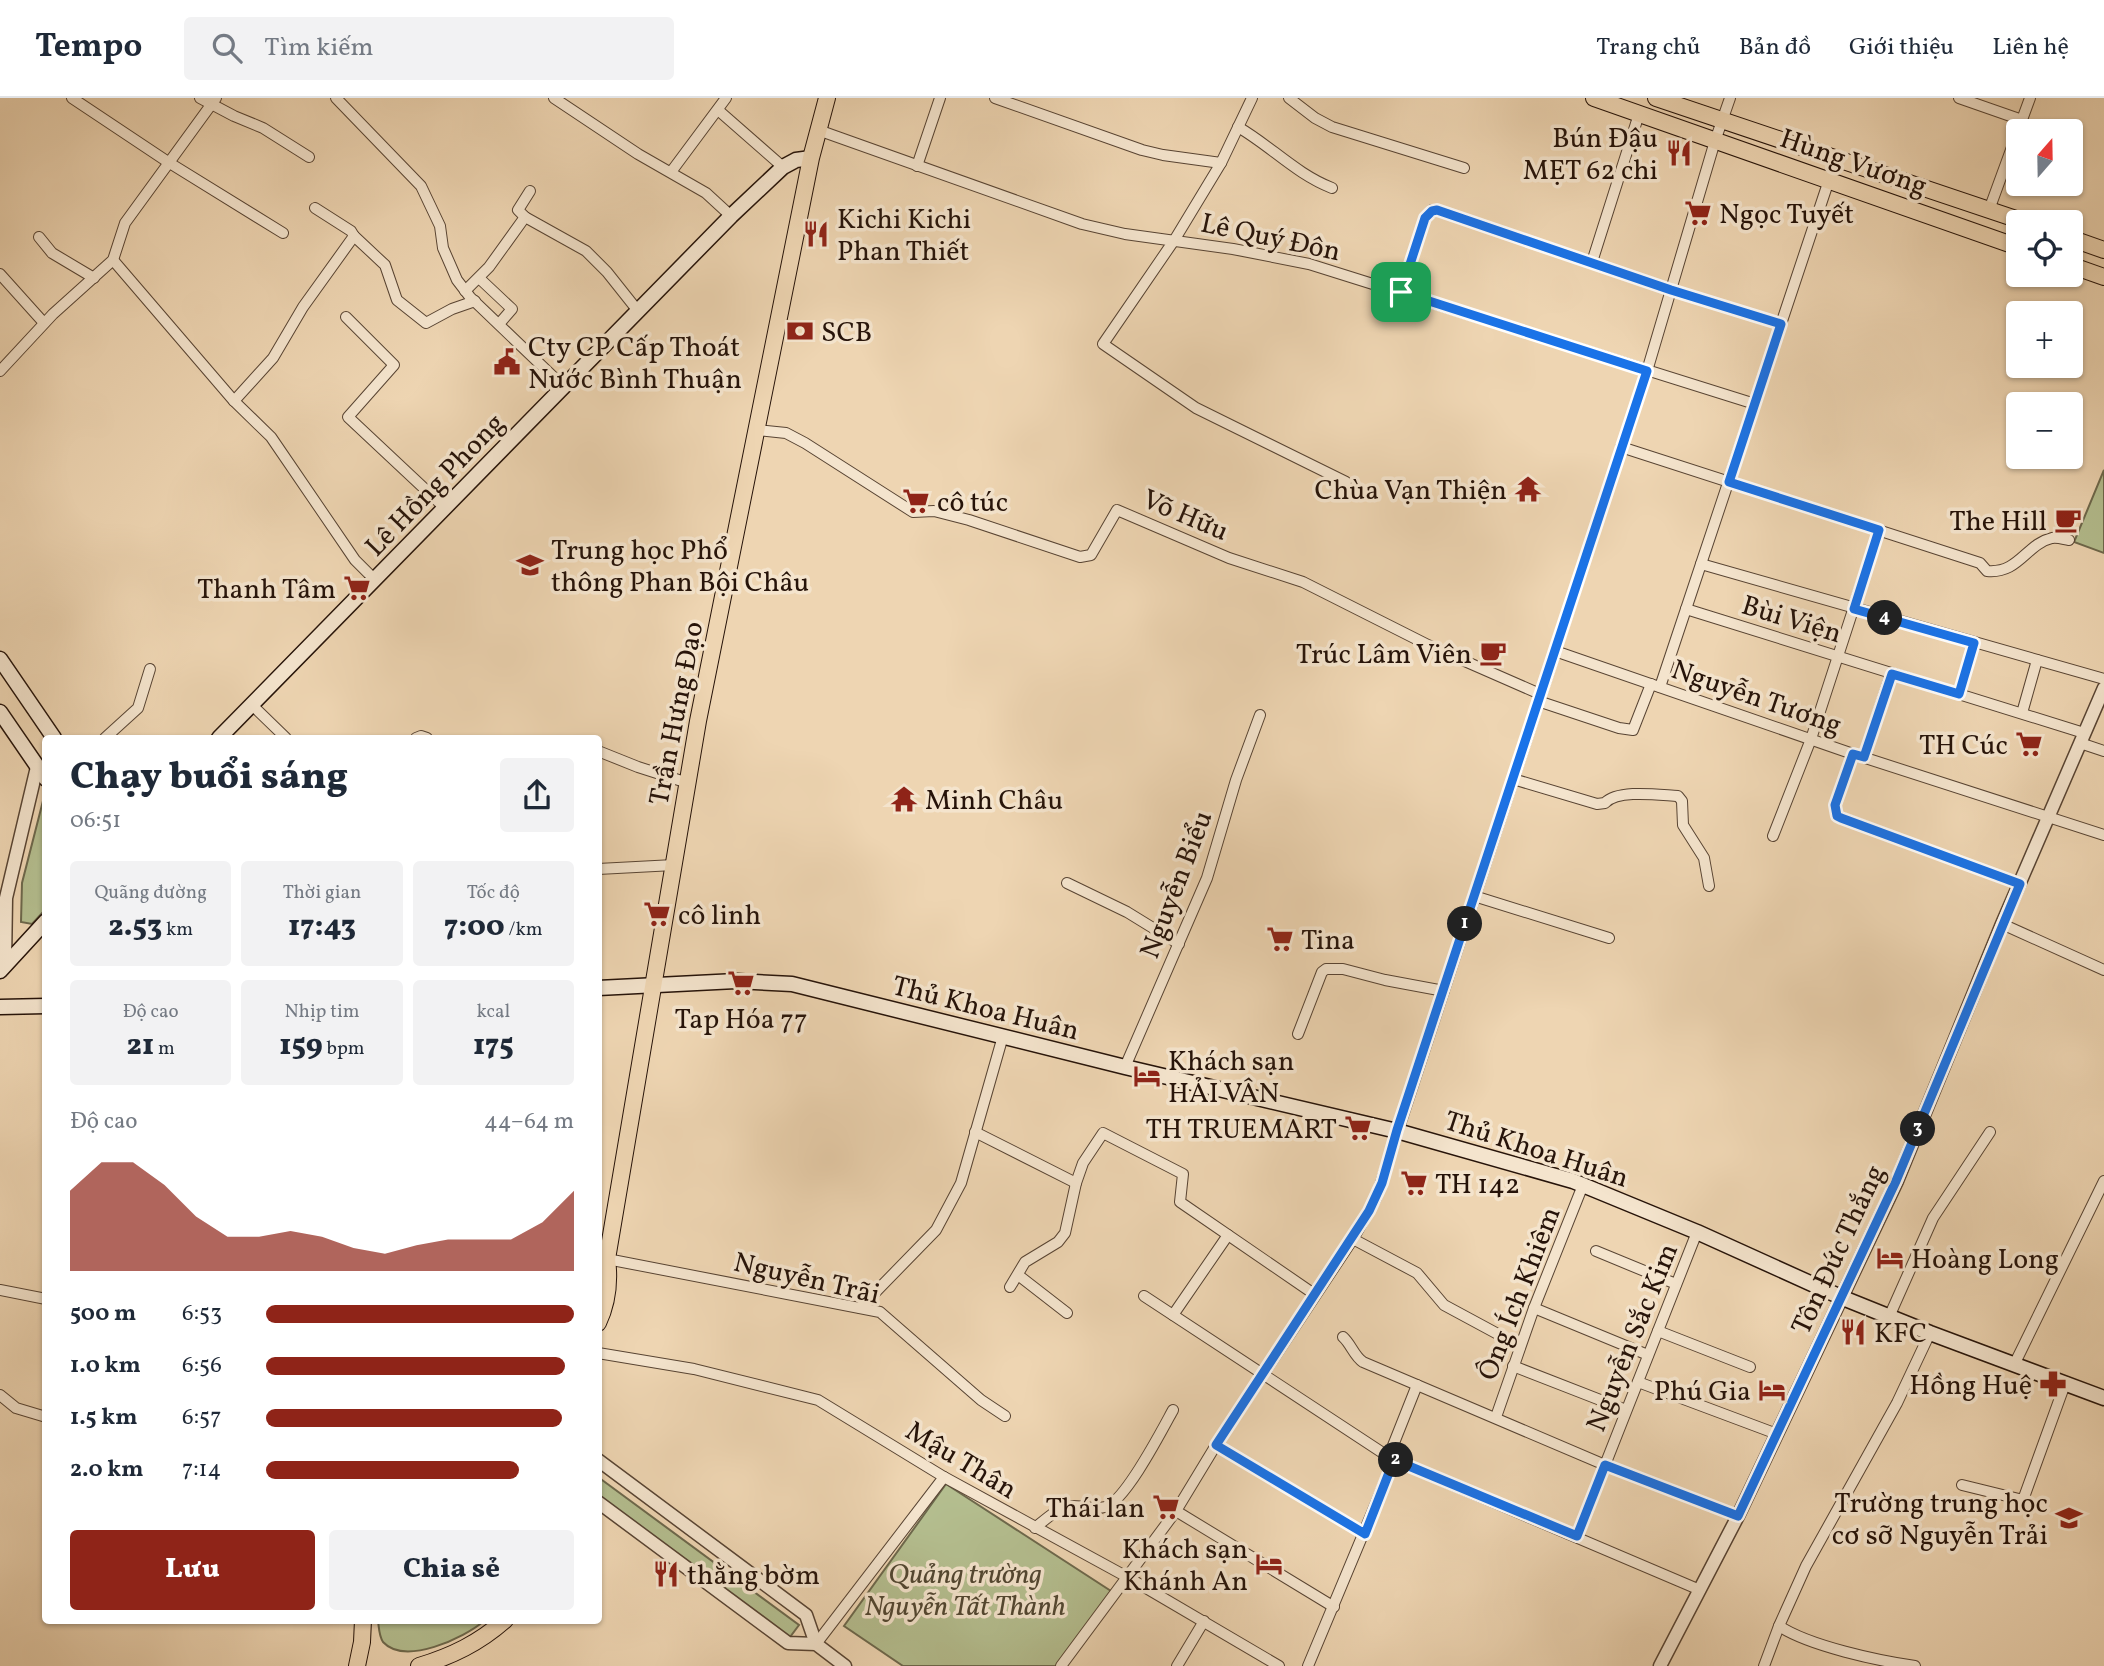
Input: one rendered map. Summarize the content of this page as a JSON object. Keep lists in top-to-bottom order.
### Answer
{
  "streets": {
    "main road": [
      "Hùng Vương",
      "Lê Hồng Phong",
      "Trần Hưng Đạo",
      "Thủ Khoa Huân"
    ],
    "street": [
      "Lê Quý Đôn",
      "Võ Hữu",
      "Bùi Viện",
      "Nguyễn Tương",
      "Nguyễn Biểu",
      "Tôn Đức Thắng",
      "Nguyễn Trãi",
      "Ông Ích Khiêm",
      "Nguyễn Sắc Kim",
      "Mậu Thân"
    ]
  },
  "crossings": [
    ["Lê Quý Đôn", "Trần Hưng Đạo"],
    ["Lê Hồng Phong", "Trần Hưng Đạo"],
    ["Võ Hữu", "Trần Hưng Đạo"],
    ["Bùi Viện", "Tôn Đức Thắng"],
    ["Nguyễn Tương", "Tôn Đức Thắng"],
    ["Trần Hưng Đạo", "Thủ Khoa Huân"],
    ["Trần Hưng Đạo", "Nguyễn Trãi"],
    ["Nguyễn Biểu", "Thủ Khoa Huân"],
    ["Thủ Khoa Huân", "Tôn Đức Thắng"],
    ["Thủ Khoa Huân", "Ông Ích Khiêm"],
    ["Thủ Khoa Huân", "Nguyễn Sắc Kim"]
  ],
  "parks": ["Quảng trường Nguyễn Tất Thành"],
  "places": {
    "restaurant": [
      "Bún Đậu MẸT 62 chi",
      "Kichi Kichi Phan Thiết",
      "KFC",
      "thằng bờm"
    ],
    "supermarket": [
      "Ngọc Tuyết",
      "cô túc",
      "Thanh Tâm",
      "TH Cúc",
      "cô linh",
      "Tina",
      "Tap Hóa 77",
      "TH TRUEMART",
      "TH 142",
      "Thái lan"
    ],
    "bank": ["SCB"],
    "public building": ["Cty CP Cấp Thoát Nước Bình Thuận"],
    "temple": ["Chùa Vạn Thiện", "Minh Châu"],
    "cafe": ["The Hill", "Trúc Lâm Viên"],
    "school or university": ["Trung học Phổ thông Phan Bội Châu", "Trường trung học cơ sỡ Nguyễn Trải"],
    "hotel": [
      "Khách sạn HẢI VÂN",
      "Hoàng Long",
      "Phú Gia",
      "Khách sạn Khánh An"
    ],
    "pharmacy": ["Hồng Huệ"]
  },
  "north": "top",
  "page": {
    "header": "Tempo",
    "search": "Tìm kiếm",
    "nav": [
      "Trang chủ",
      "Bản đồ",
      "Giới thiệu",
      "Liên hệ"
    ],
    "map_buttons": ["+", "−"],
    "pins": [
      "4",
      "1",
      "3",
      "2"
    ],
    "heading": ["Chạy buổi sáng", "06:51"],
    "stats": [
      ["Quãng đường", "2.53 km"],
      ["Thời gian", "17:43"],
      ["Tốc độ", "7:00 /km"],
      ["Độ cao", "21 m"],
      ["Nhịp tim", "159 bpm"],
      ["kcal", "175"]
    ],
    "chart": ["Độ cao", "44–64 m"],
    "list": [
      {
        "name": "500 m",
        "note": "6:53"
      },
      {
        "name": "1.0 km",
        "note": "6:56"
      },
      {
        "name": "1.5 km",
        "note": "6:57"
      },
      {
        "name": "2.0 km",
        "note": "7:14"
      }
    ],
    "buttons": ["Lưu", "Chia sẻ"]
  }
}
